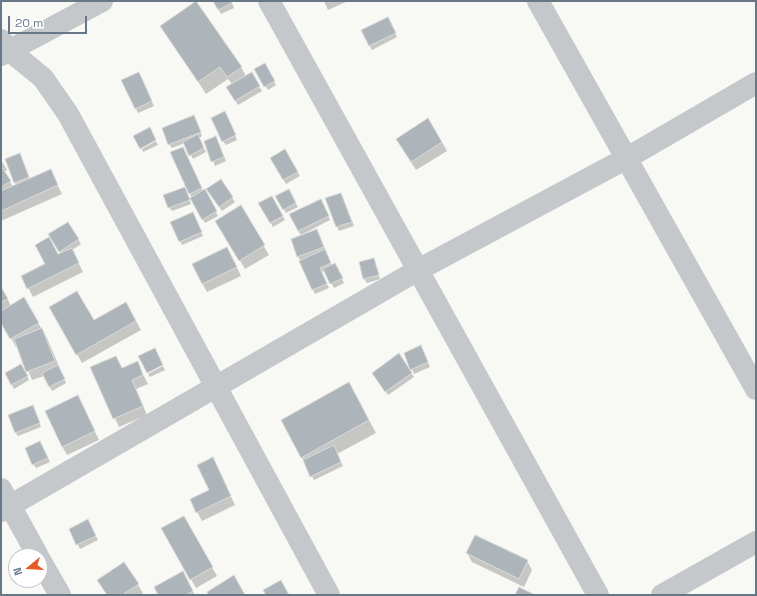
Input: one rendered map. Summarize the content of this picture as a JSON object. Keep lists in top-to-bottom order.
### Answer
{
  "scale_bar": "20 m",
  "north": "left"
}
